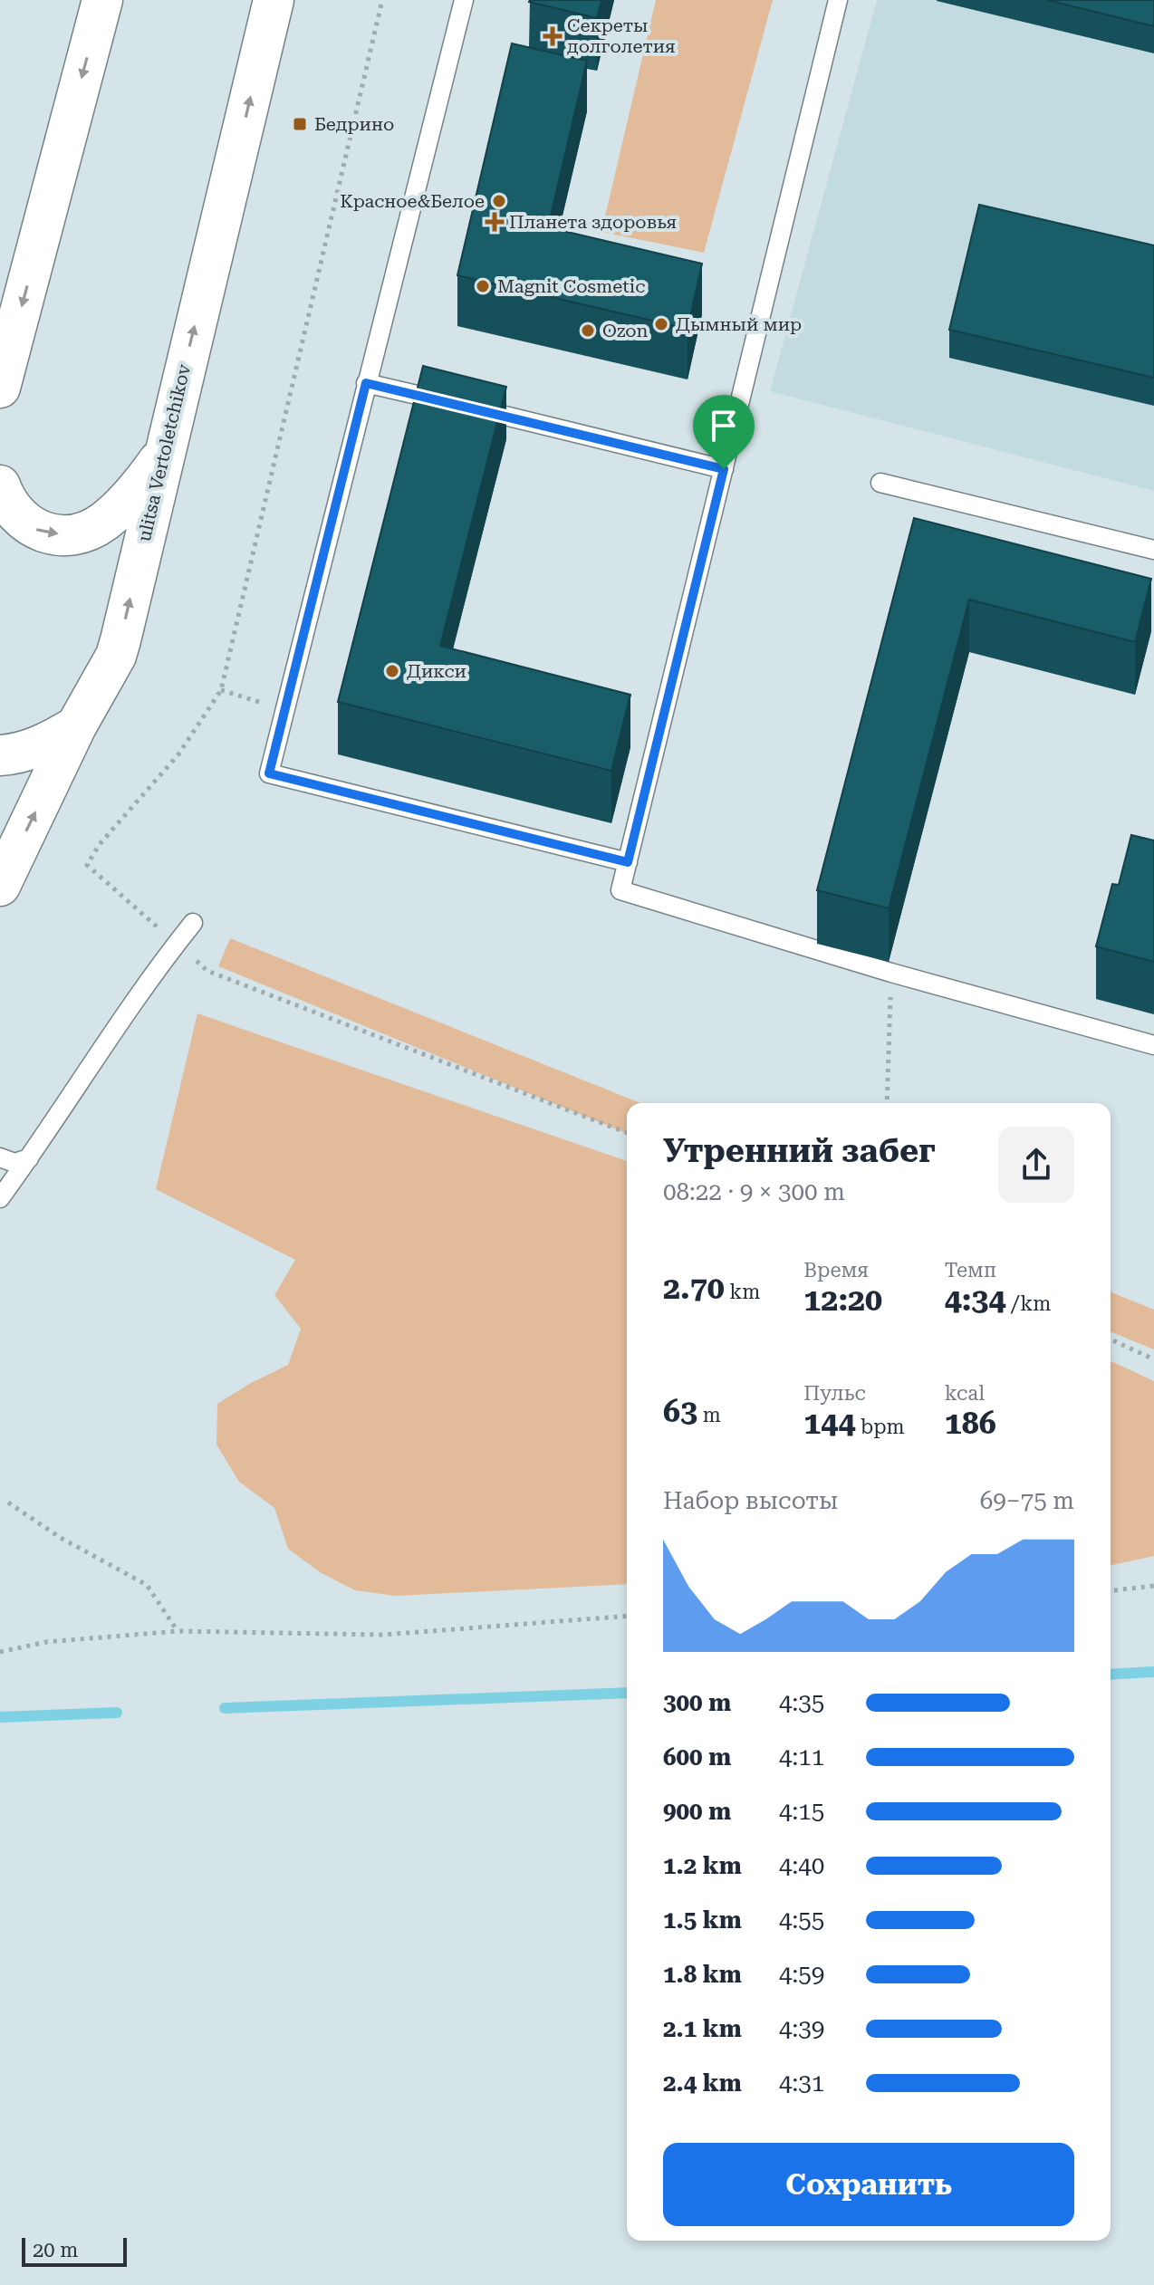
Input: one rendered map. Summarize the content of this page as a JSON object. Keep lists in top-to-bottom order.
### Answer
{
  "streets": {
    "main road": ["ulitsa Vertoletchikov"]
  },
  "places": {
    "health": ["Секреты долголетия", "Планета здоровья"],
    "transit": ["Бедрино"],
    "other": [
      "Красное&Белое",
      "Magnit Cosmetic",
      "Дымный мир",
      "Ozon",
      "Дикси"
    ]
  },
  "scale_bar": "20 m",
  "page": {
    "heading": ["Утренний забег", "08:22 · 9 × 300 m"],
    "stats": [
      ["2.70 km"],
      ["Время", "12:20"],
      ["Темп", "4:34 /km"],
      ["63 m"],
      ["Пульс", "144 bpm"],
      ["kcal", "186"]
    ],
    "chart": ["Набор высоты", "69–75 m"],
    "list": [
      {
        "name": "300 m",
        "note": "4:35"
      },
      {
        "name": "600 m",
        "note": "4:11"
      },
      {
        "name": "900 m",
        "note": "4:15"
      },
      {
        "name": "1.2 km",
        "note": "4:40"
      },
      {
        "name": "1.5 km",
        "note": "4:55"
      },
      {
        "name": "1.8 km",
        "note": "4:59"
      },
      {
        "name": "2.1 km",
        "note": "4:39"
      },
      {
        "name": "2.4 km",
        "note": "4:31"
      }
    ],
    "buttons": "Сохранить",
    "scale": "20 m"
  }
}
